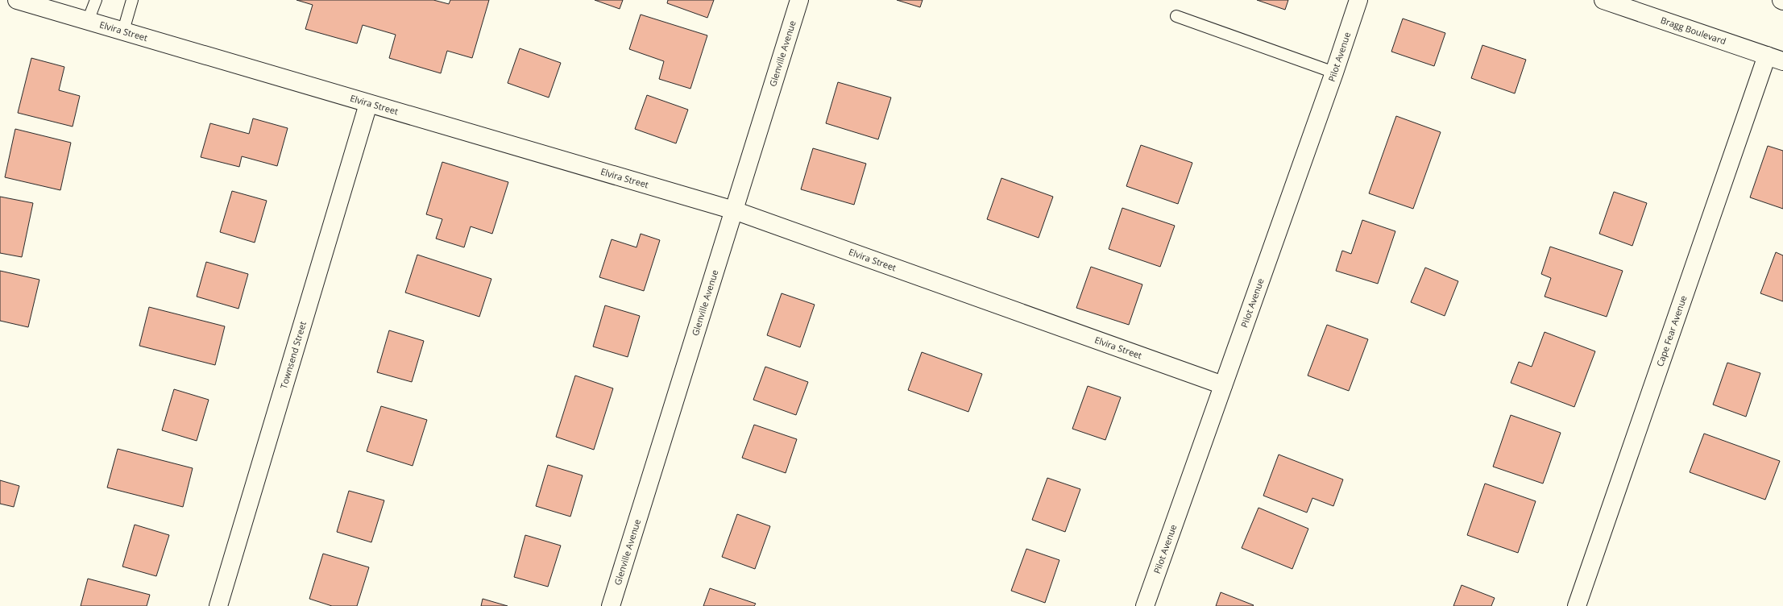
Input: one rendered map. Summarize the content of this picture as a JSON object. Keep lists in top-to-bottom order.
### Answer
{
  "streets": {
    "street": [
      "Bragg Boulevard",
      "Elvira Street",
      "Glenville Avenue",
      "Pilot Avenue",
      "Cape Fear Avenue",
      "Townsend Street"
    ]
  },
  "crossings": [
    ["Bragg Boulevard", "Cape Fear Avenue"],
    ["Elvira Street", "Glenville Avenue"],
    ["Elvira Street", "Pilot Avenue"],
    ["Elvira Street", "Townsend Street"]
  ]
}
